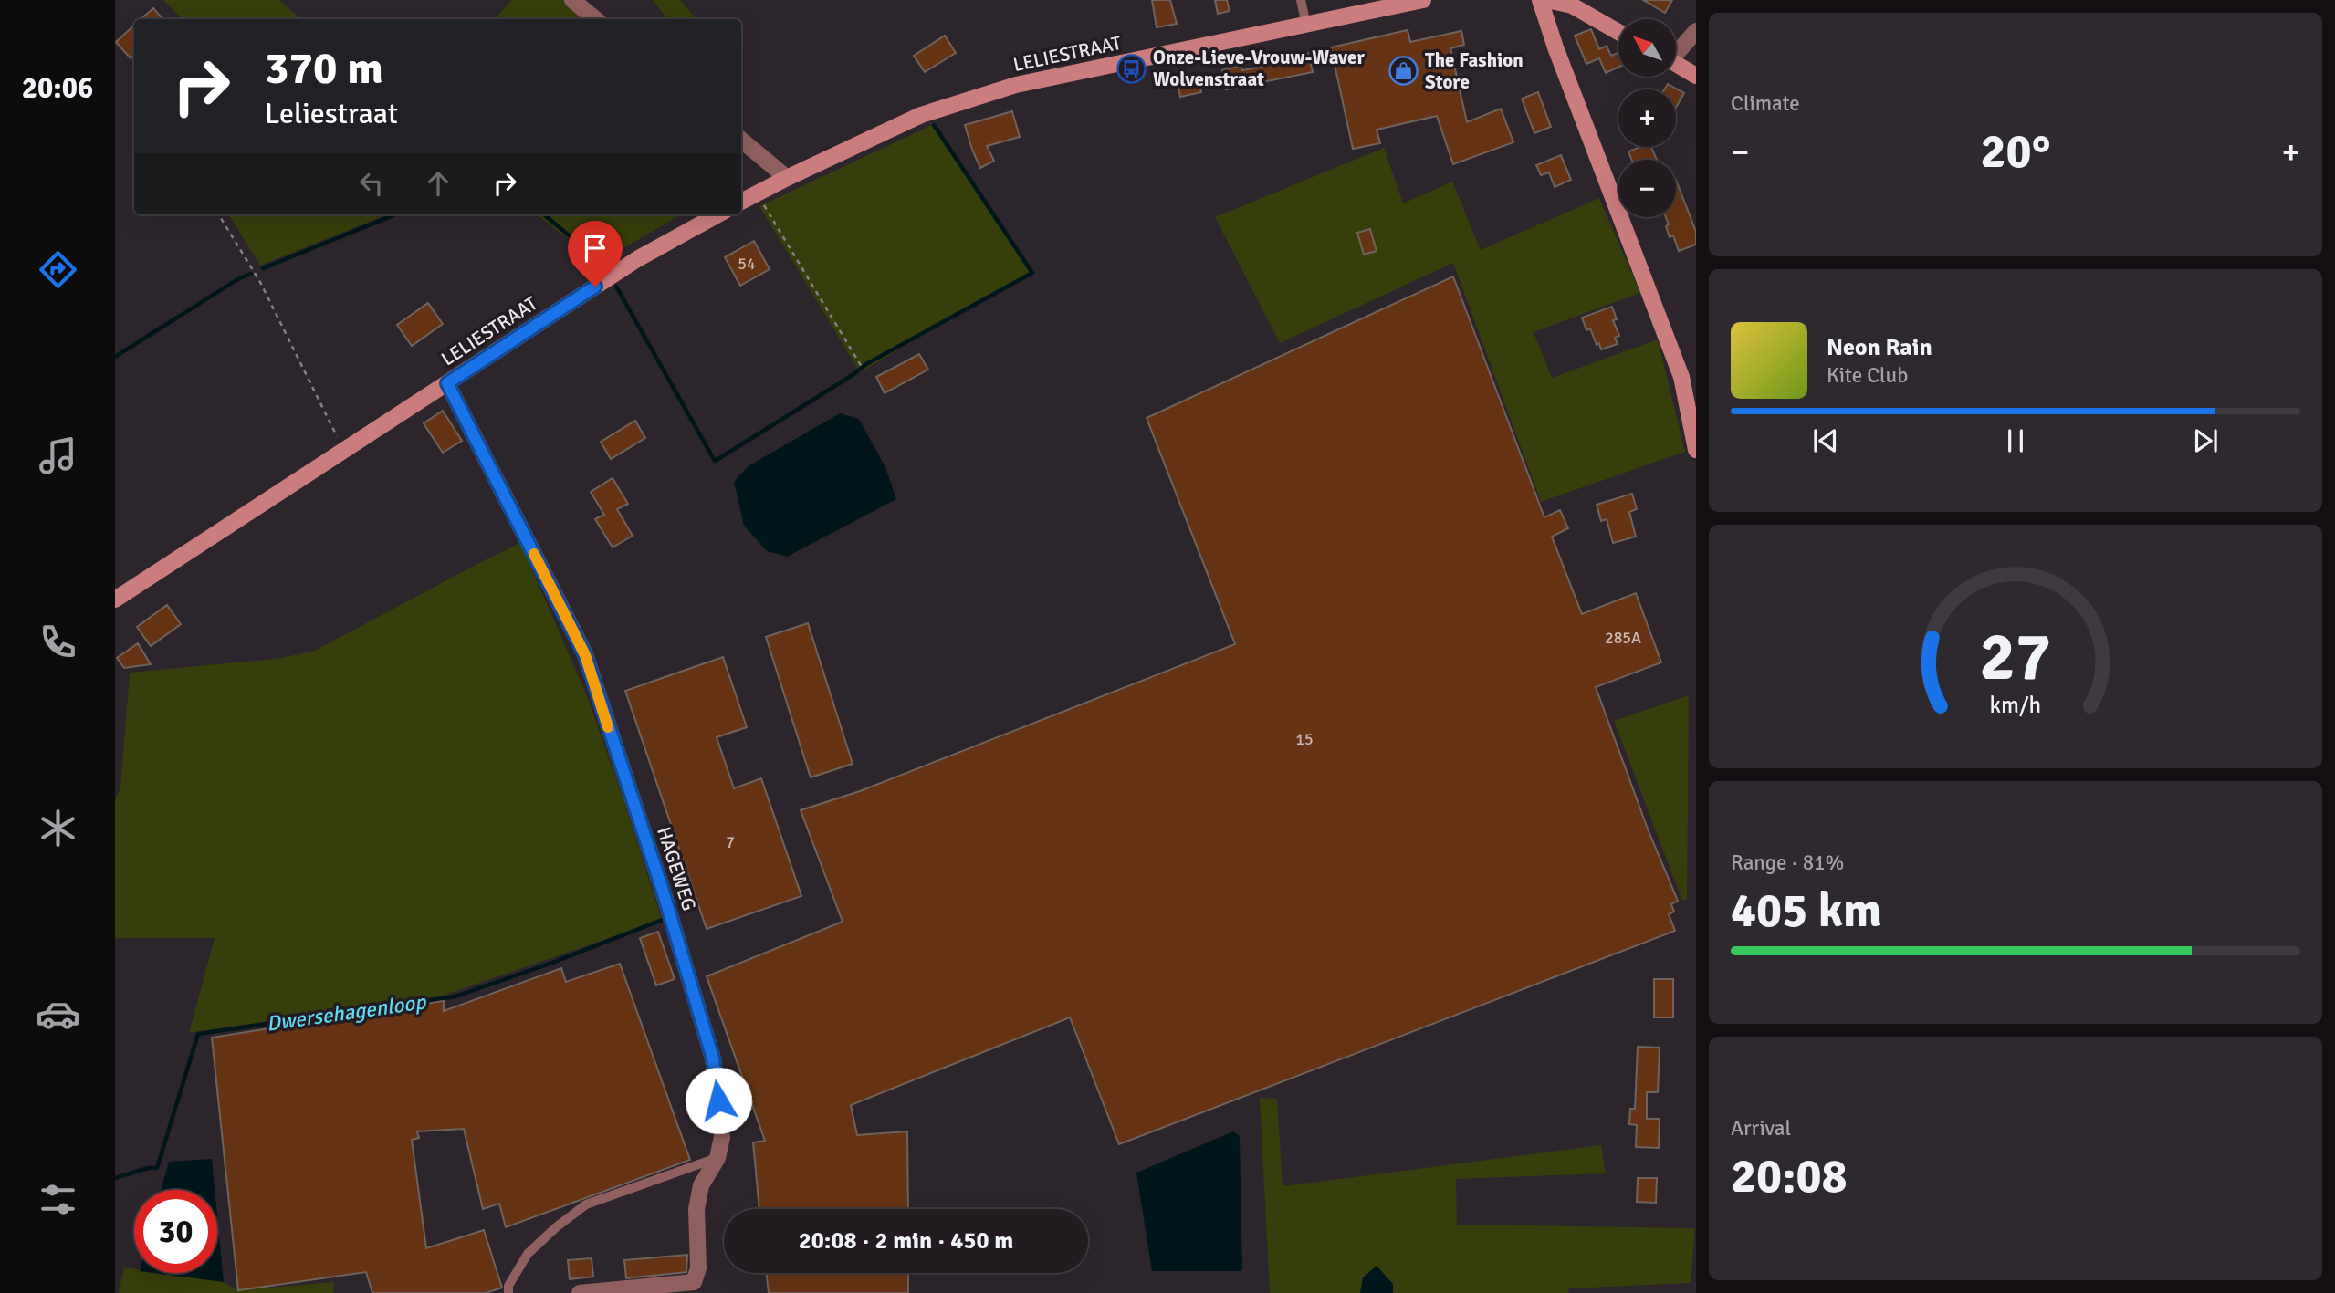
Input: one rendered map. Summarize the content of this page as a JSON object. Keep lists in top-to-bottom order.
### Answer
{
  "streets": {
    "street": ["LELIESTRAAT", "HAGEWEG"]
  },
  "crossings": [
    ["LELIESTRAAT", "HAGEWEG"]
  ],
  "water": ["Dwersehagenloop"],
  "places": {
    "bus stop": ["Onze-Lieve-Vrouw-Waver Wolvenstraat"],
    "shop": ["The Fashion Store"]
  },
  "house_numbers": [
    "54",
    "285A",
    "15",
    "7"
  ],
  "north": "top left",
  "page": {
    "tabs": "20:06",
    "tile": [
      "Climate",
      ["Range · 81%", "405 km"],
      ["Arrival", "20:08"]
    ],
    "map_buttons": ["+", "−"],
    "turn": ["370 m", "Leliestraat"],
    "heat": ["−", "20°", "+"],
    "song": ["Neon Rain", "Kite Club"],
    "limit": "30",
    "trip": "20:08 · 2 min · 450 m",
    "gauge": ["27", "km/h"]
  }
}
